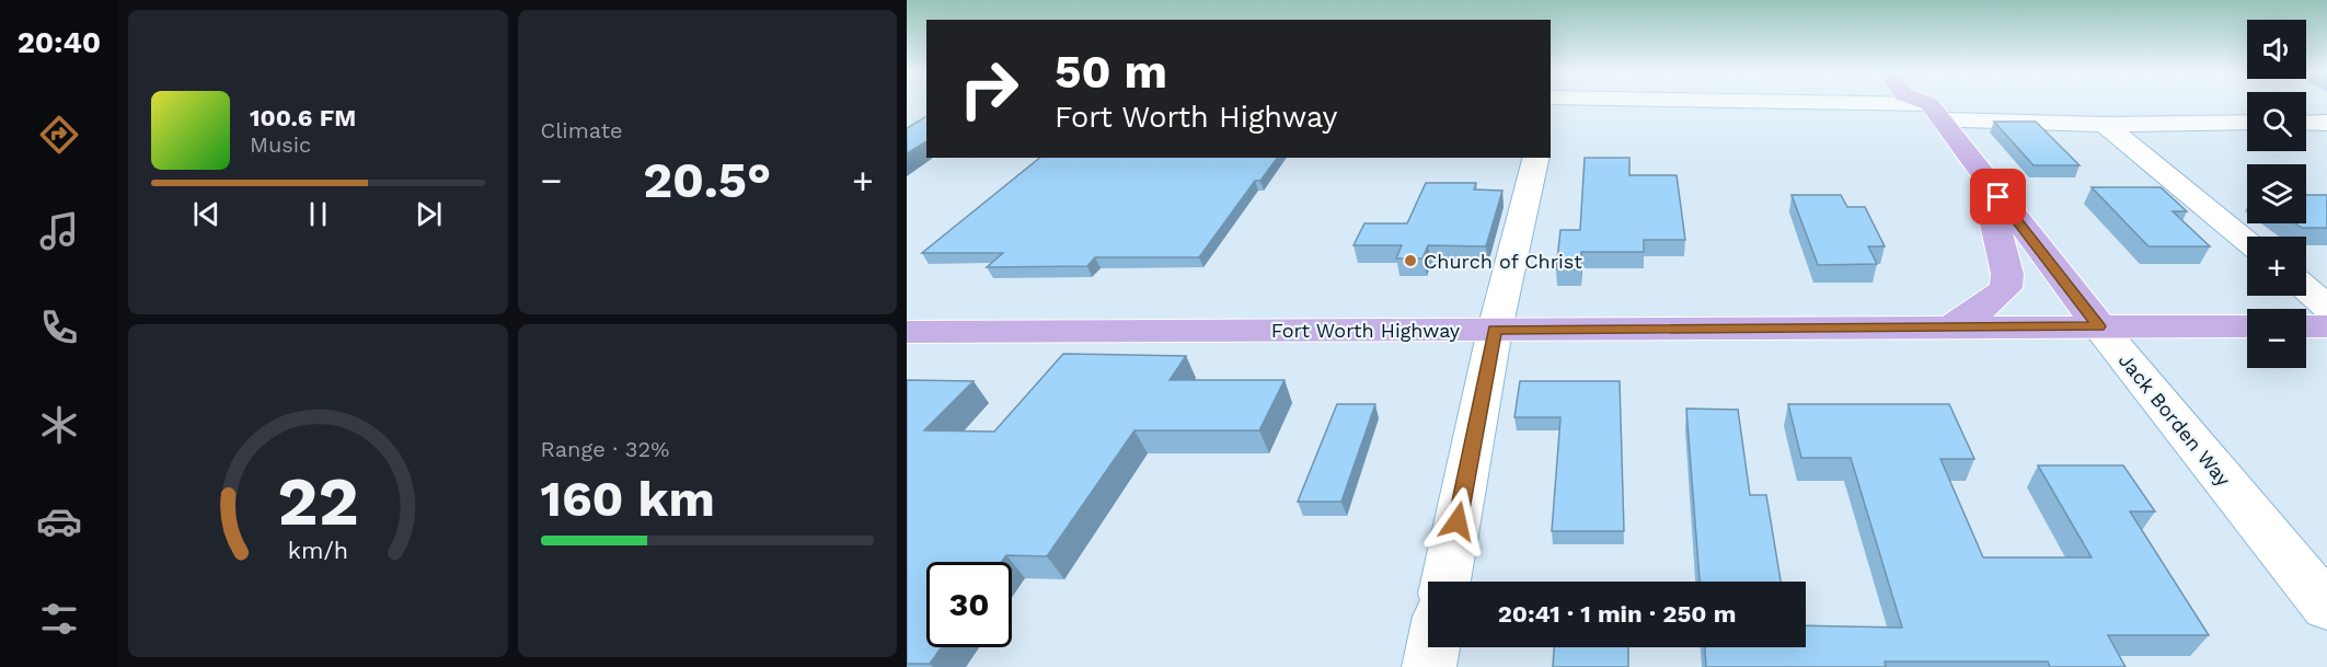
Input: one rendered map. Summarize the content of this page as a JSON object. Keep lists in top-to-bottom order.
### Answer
{
  "streets": {
    "main road": ["Fort Worth Highway", "Jack Borden Way"]
  },
  "crossings": [
    ["Fort Worth Highway", "Jack Borden Way"]
  ],
  "places": ["Church of Christ"],
  "page": {
    "tabs": "20:40",
    "tile": [
      "Climate",
      ["Range · 32%", "160 km"]
    ],
    "map_buttons": ["+", "−"],
    "turn": ["50 m", "Fort Worth Highway"],
    "song": ["100.6 FM", "Music"],
    "heat": ["−", "20.5°", "+"],
    "limit": "30",
    "trip": "20:41 · 1 min · 250 m",
    "gauge": ["22", "km/h"]
  }
}
